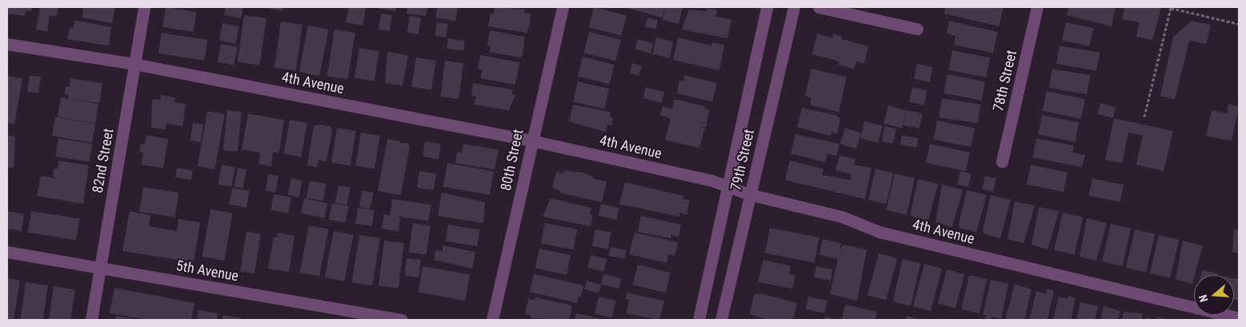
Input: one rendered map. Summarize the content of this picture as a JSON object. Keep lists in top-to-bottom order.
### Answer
{
  "streets": {
    "street": [
      "78th Street",
      "4th Avenue",
      "80th Street",
      "79th Street",
      "82nd Street",
      "5th Avenue"
    ]
  },
  "crossings": [
    ["4th Avenue", "80th Street"],
    ["4th Avenue", "79th Street"],
    ["4th Avenue", "82nd Street"],
    ["82nd Street", "5th Avenue"]
  ],
  "north": "left"
}
